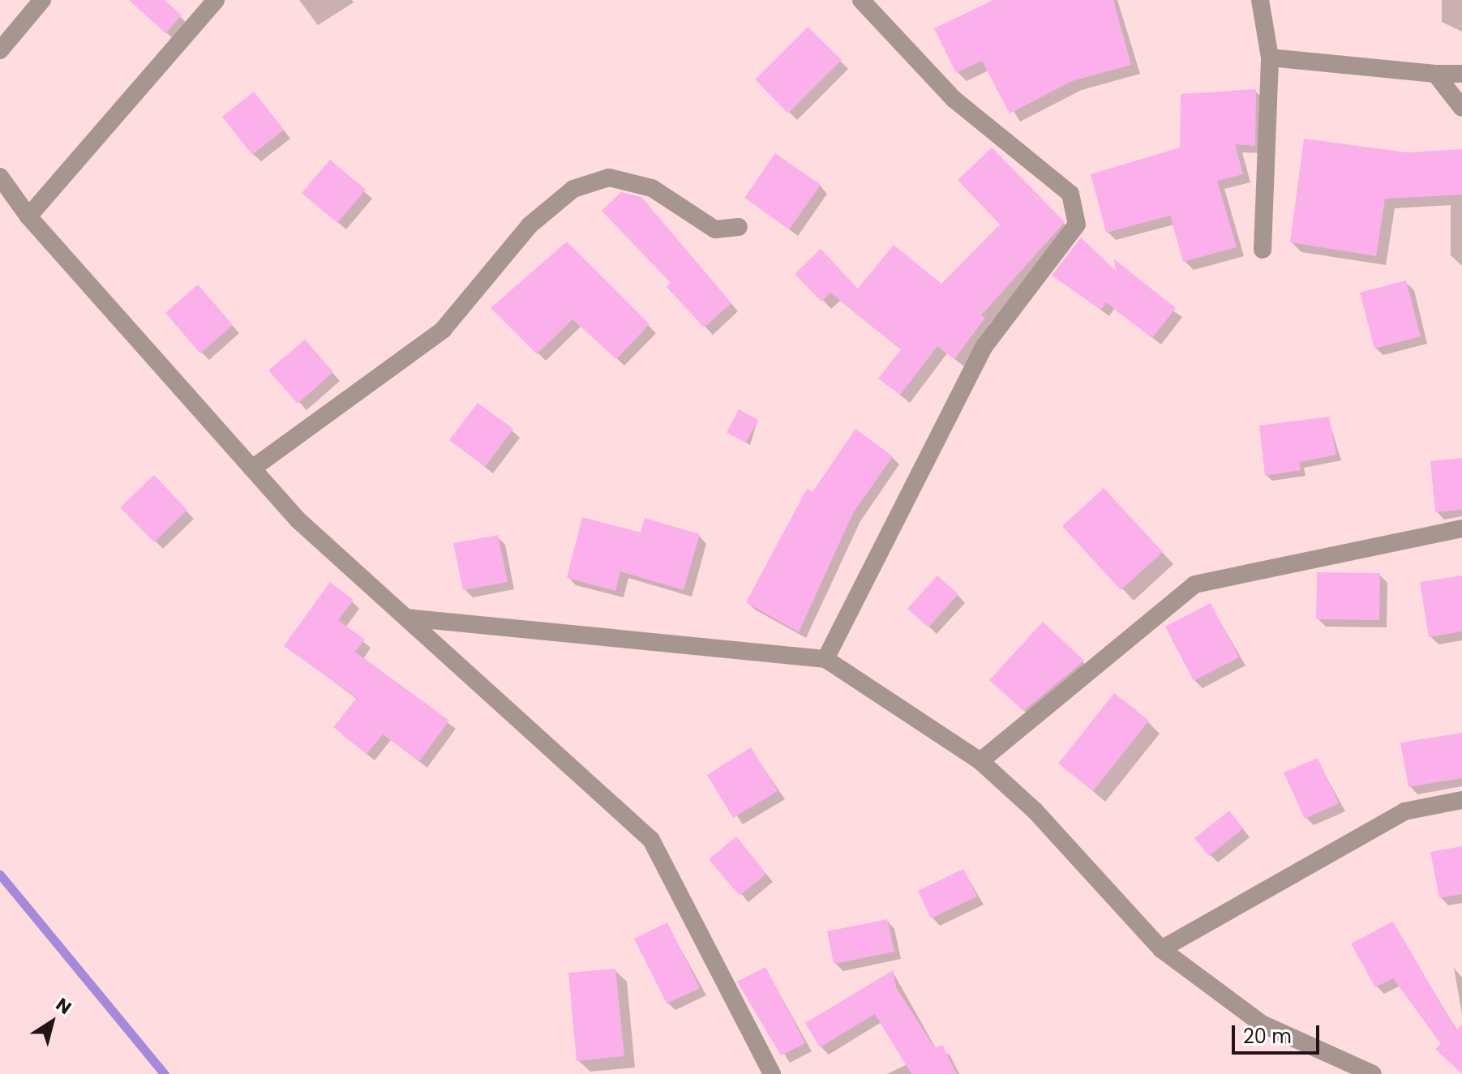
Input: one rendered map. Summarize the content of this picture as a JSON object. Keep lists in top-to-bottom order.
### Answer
{
  "scale_bar": "20 m",
  "north": "top right"
}
